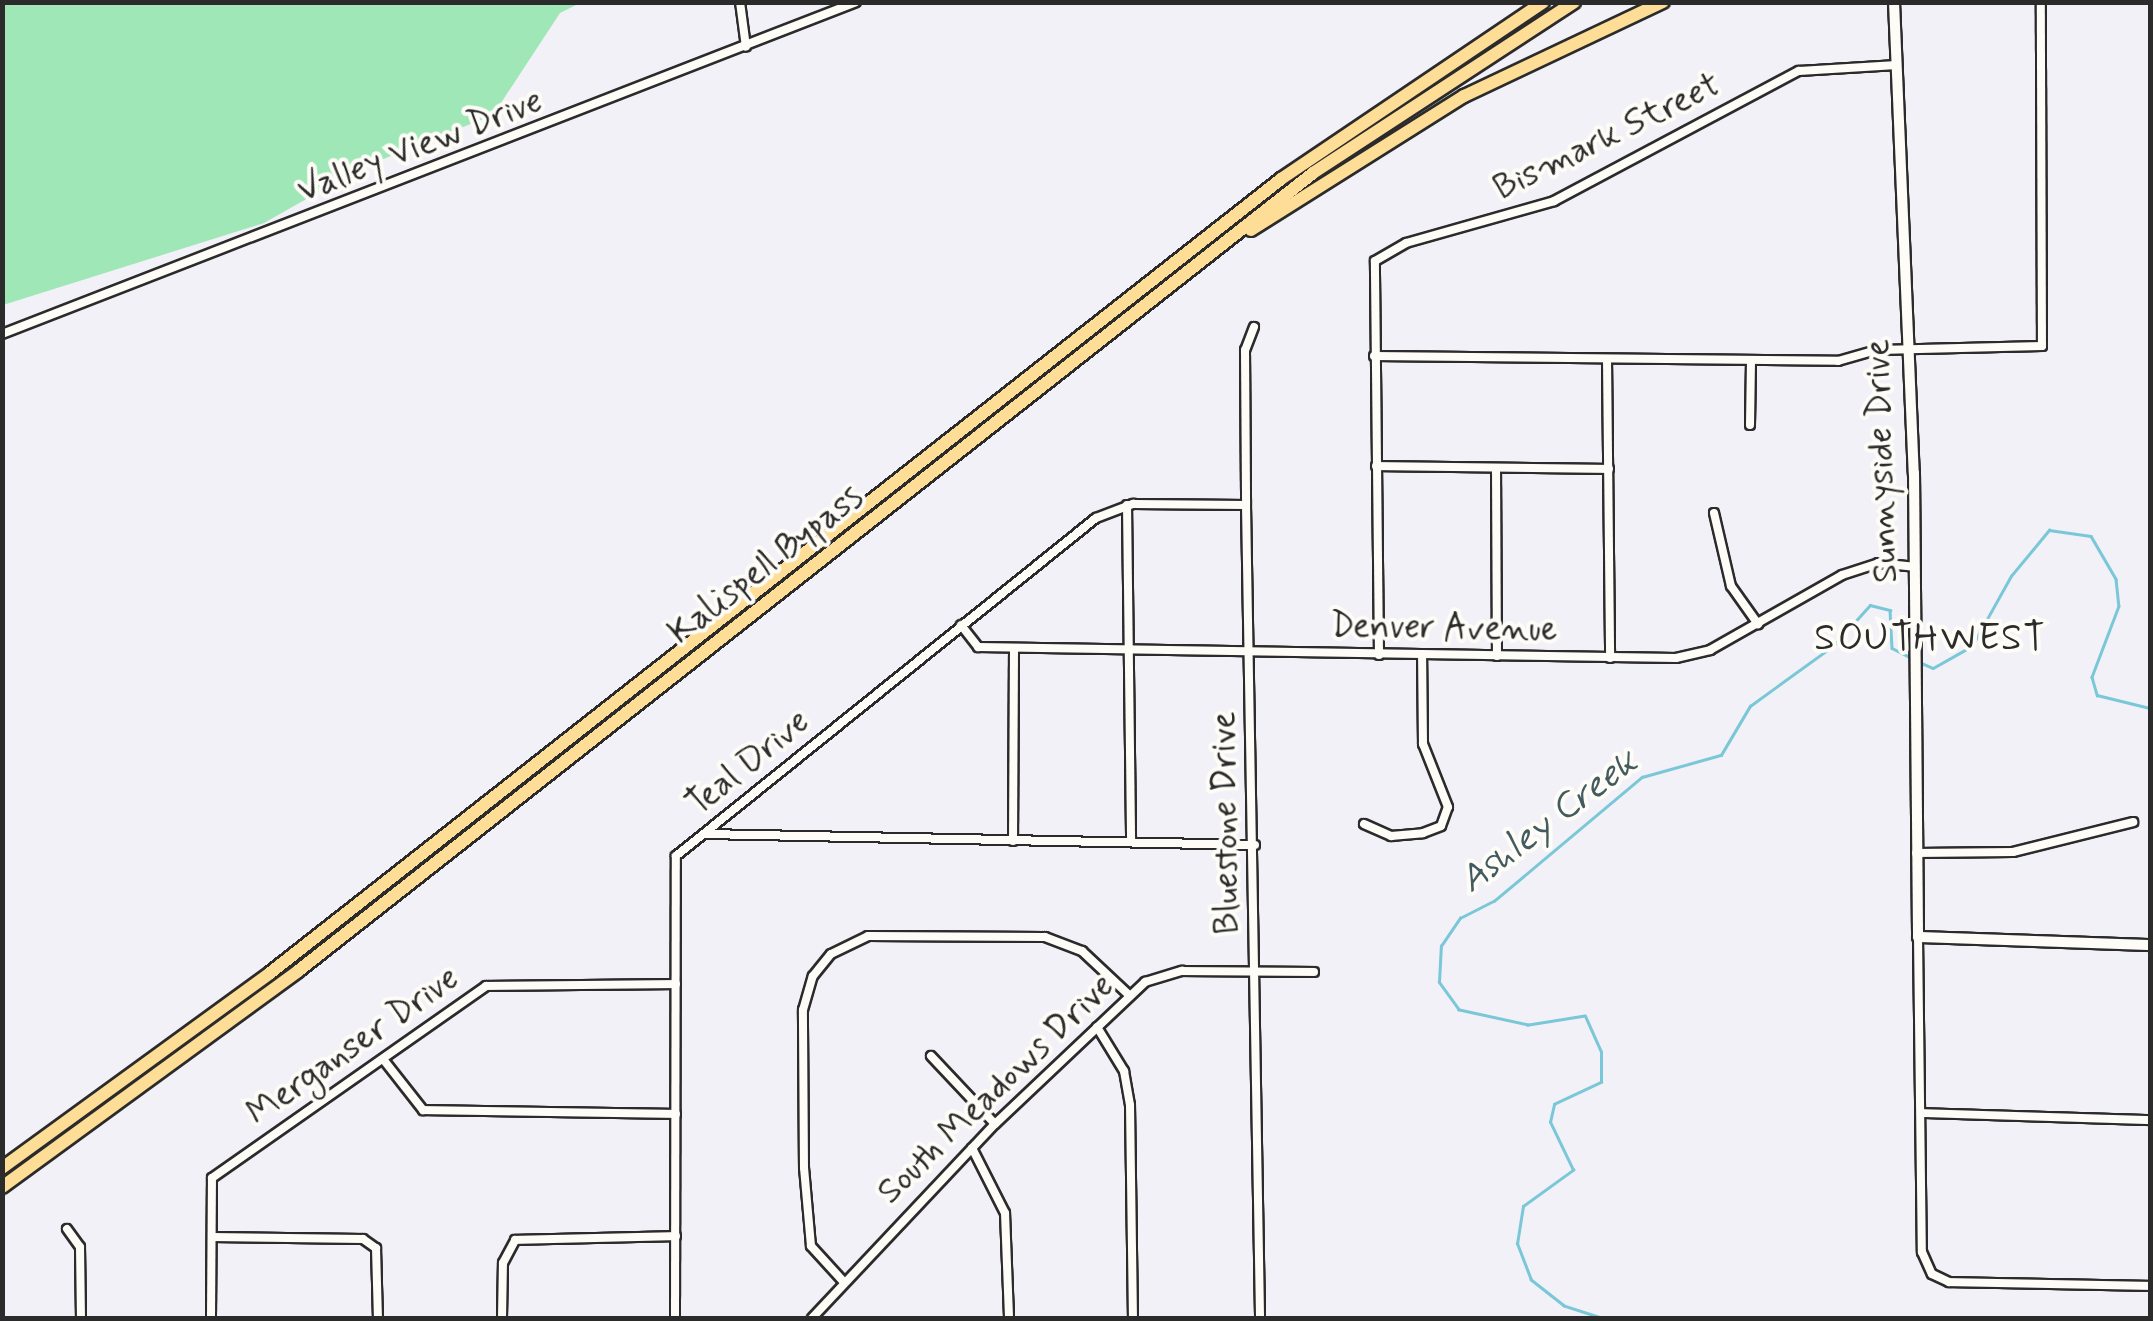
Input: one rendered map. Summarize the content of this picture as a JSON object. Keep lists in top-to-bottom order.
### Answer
{
  "streets": {
    "highway": ["Kalispell Bypass"],
    "street": [
      "Bismark Street",
      "Valley View Drive",
      "Sunnyside Drive",
      "Denver Avenue",
      "Teal Drive",
      "Bluestone Drive",
      "Merganser Drive",
      "South Meadows Drive"
    ]
  },
  "crossings": [
    ["Bismark Street", "Sunnyside Drive"],
    ["Bismark Street", "Denver Avenue"],
    ["Sunnyside Drive", "Denver Avenue"],
    ["Denver Avenue", "Teal Drive"],
    ["Denver Avenue", "Bluestone Drive"],
    ["Teal Drive", "Bluestone Drive"],
    ["Teal Drive", "Merganser Drive"],
    ["Bluestone Drive", "South Meadows Drive"]
  ],
  "districts": ["SOUTHWEST"],
  "water": ["Ashley Creek"]
}
